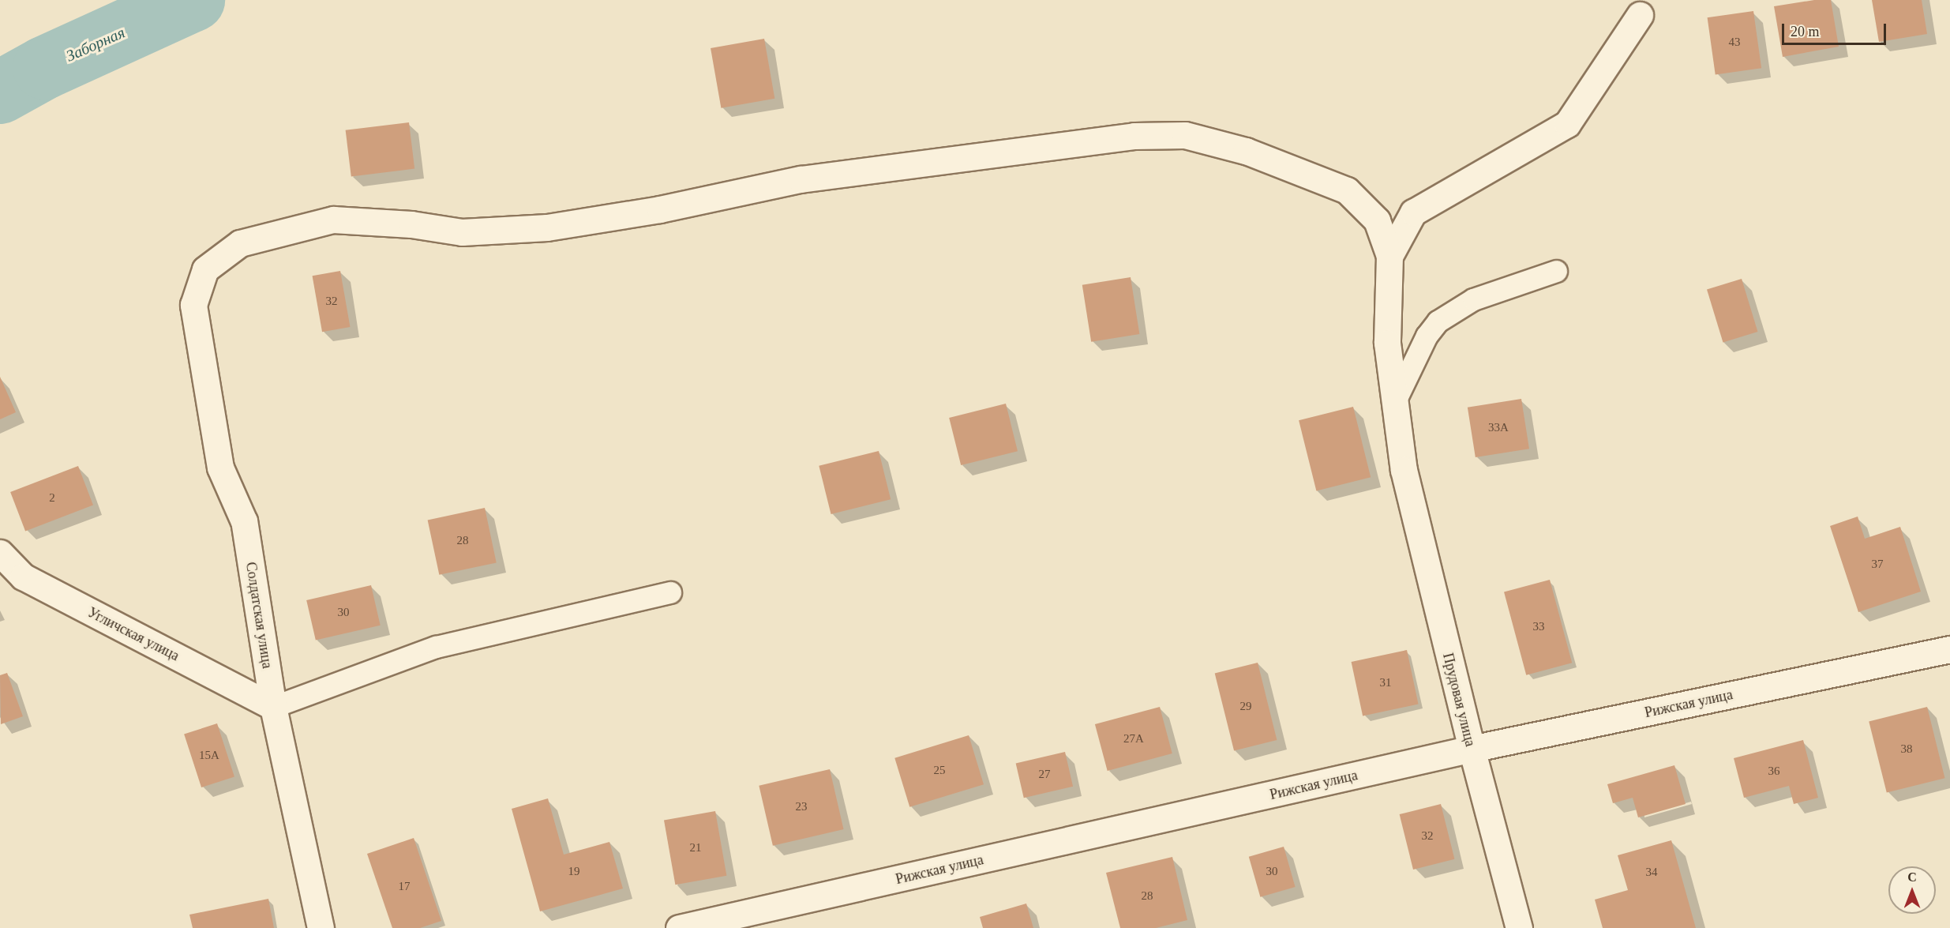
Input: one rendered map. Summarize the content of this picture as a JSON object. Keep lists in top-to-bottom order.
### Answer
{
  "streets": {
    "street": [
      "Солдатская улица",
      "Угличская улица",
      "Прудовая улица",
      "Рижская улица"
    ]
  },
  "crossings": [
    ["Солдатская улица", "Угличская улица"],
    ["Солдатская улица", "Прудовая улица"],
    ["Прудовая улица", "Рижская улица"]
  ],
  "water": ["Заборная"],
  "house_numbers": [
    "43",
    "32",
    "33А",
    "2",
    "28",
    "37",
    "30",
    "33",
    "31",
    "29",
    "27А",
    "38",
    "15А",
    "25",
    "36",
    "27",
    "23",
    "32",
    "21",
    "19",
    "30",
    "34",
    "17",
    "28"
  ],
  "scale_bar": "20 m",
  "north": "top"
}
